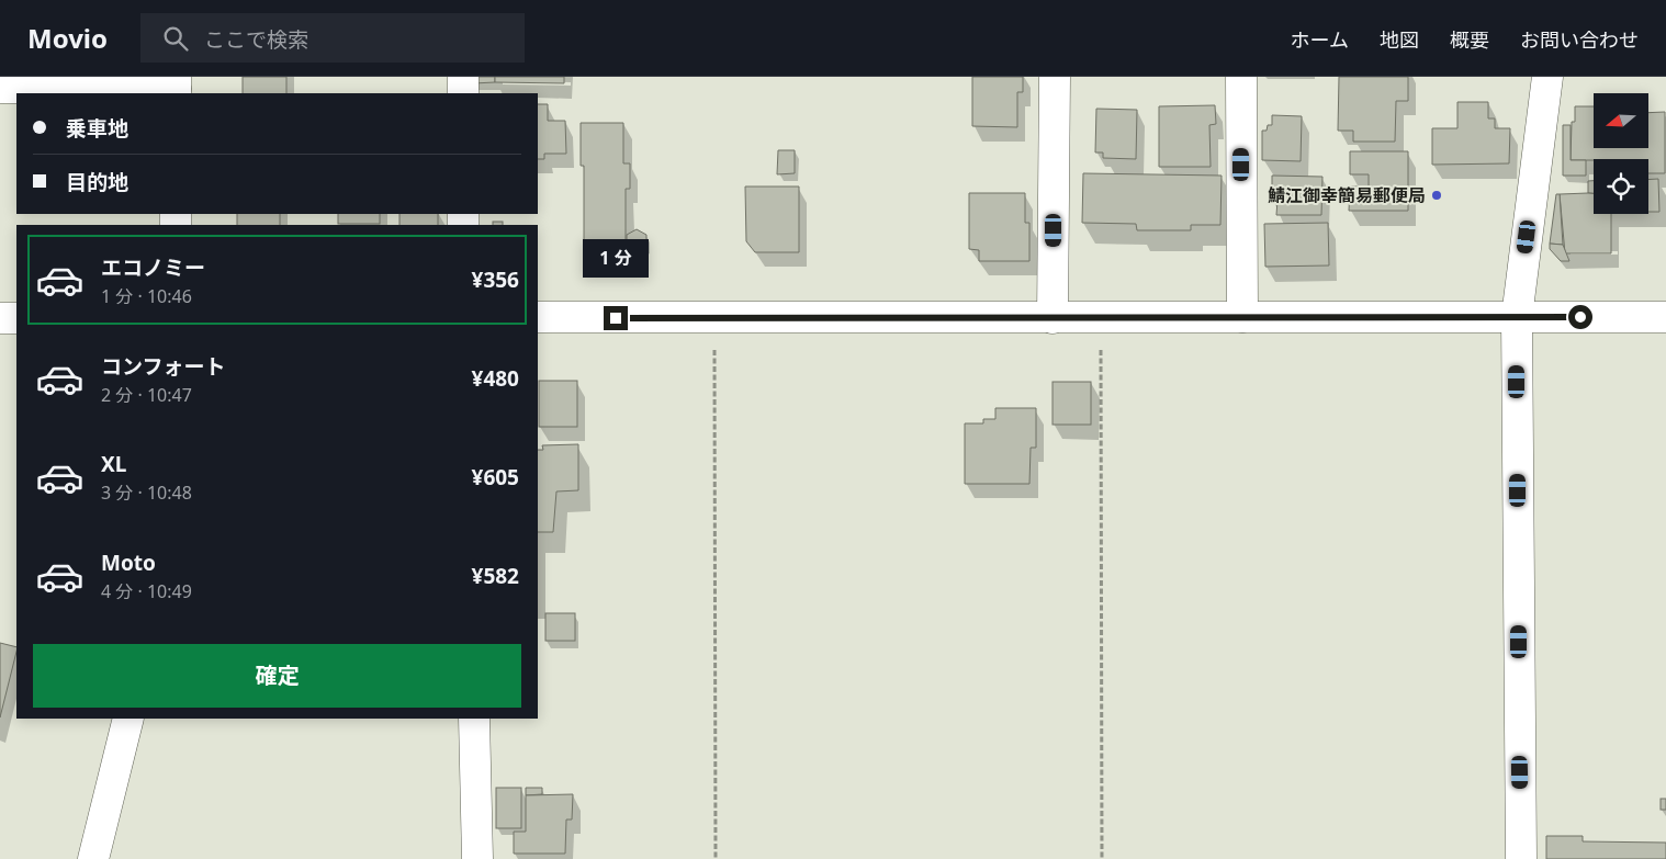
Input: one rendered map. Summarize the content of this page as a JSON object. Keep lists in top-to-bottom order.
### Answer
{
  "places": ["鯖江御幸簡易郵便局"],
  "north": "left",
  "page": {
    "header": "Movio",
    "search": "ここで検索",
    "nav": [
      "ホーム",
      "地図",
      "概要",
      "お問い合わせ"
    ],
    "banner": ["乗車地", "目的地"],
    "list": [
      {
        "name": "エコノミー",
        "note": "1 分 · 10:46",
        "value": "¥356"
      },
      {
        "name": "コンフォート",
        "note": "2 分 · 10:47",
        "value": "¥480"
      },
      {
        "name": "XL",
        "note": "3 分 · 10:48",
        "value": "¥605"
      },
      {
        "name": "Moto",
        "note": "4 分 · 10:49",
        "value": "¥582"
      }
    ],
    "bubble": "1 分",
    "buttons": "確定"
  }
}
